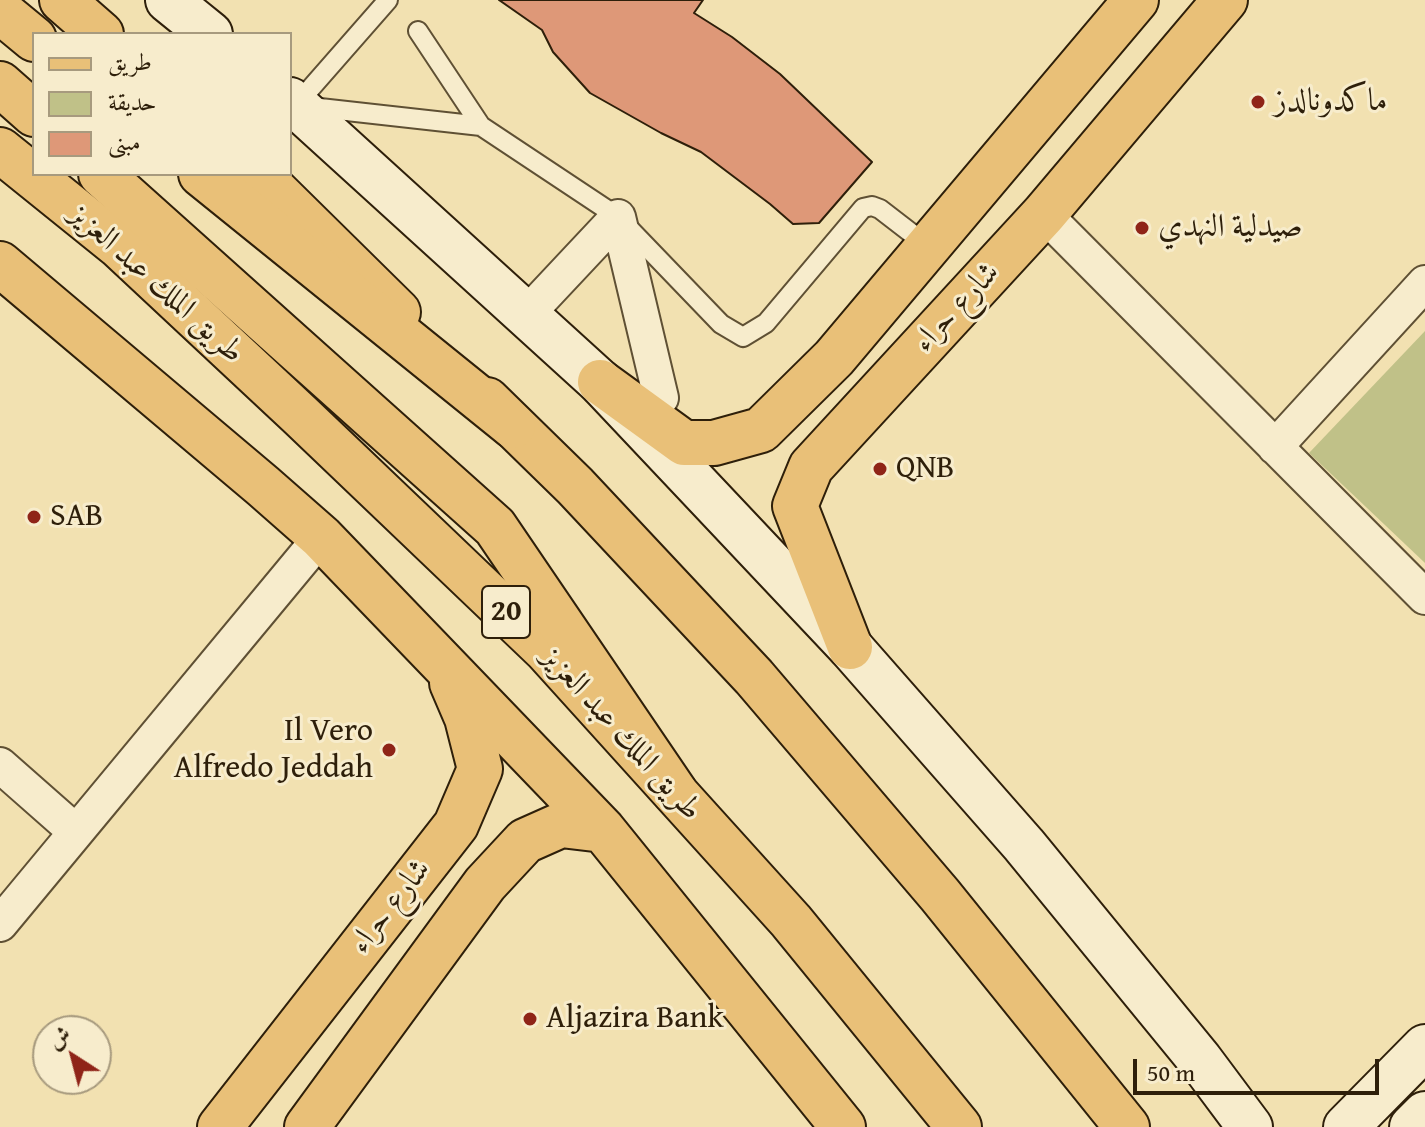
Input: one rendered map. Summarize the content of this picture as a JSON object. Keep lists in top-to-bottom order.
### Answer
{
  "streets": {
    "main road": ["طريق الملك عبد العزيز", "شارع حراء", "20"]
  },
  "places": [
    "ماكدونالدز",
    "صيدلية النهدي",
    "QNB",
    "SAB",
    "Il Vero Alfredo Jeddah",
    "Aljazira Bank"
  ],
  "legend": ["طريق", "حديقة", "مبنى"],
  "scale_bar": "50 m",
  "north": "top left"
}
